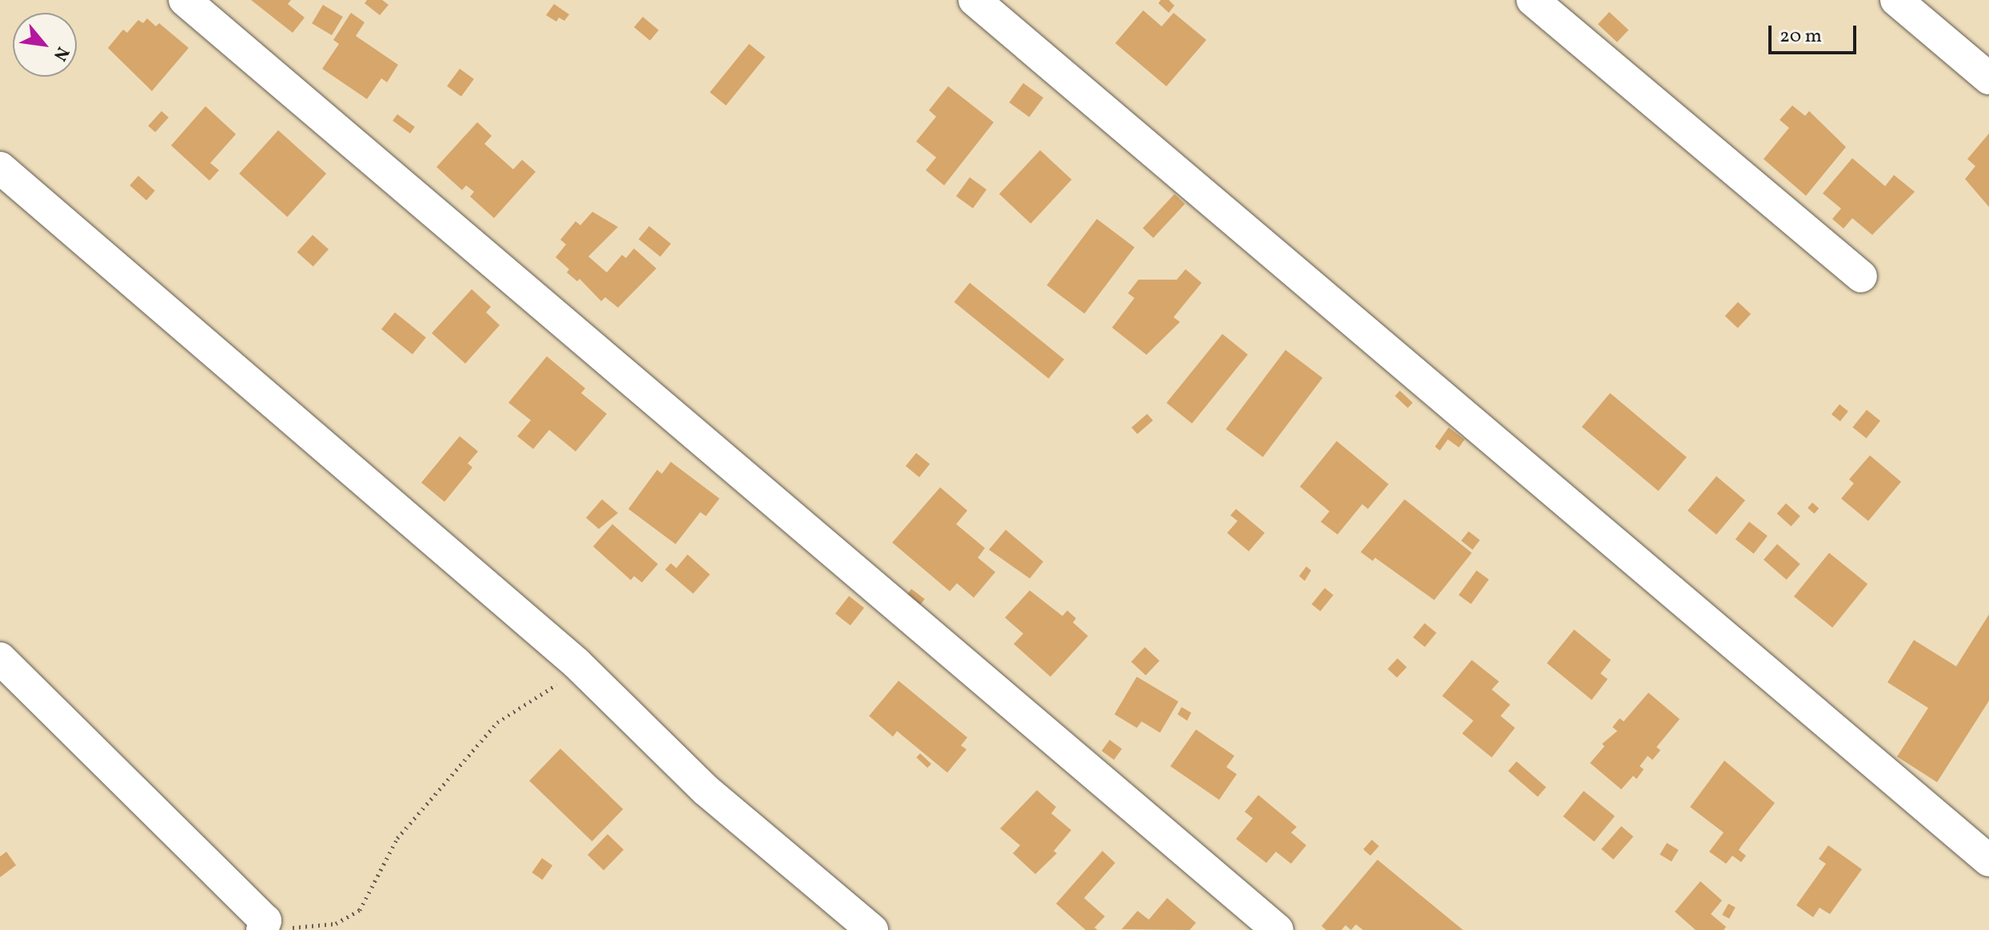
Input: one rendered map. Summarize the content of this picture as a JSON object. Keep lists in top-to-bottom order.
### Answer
{
  "scale_bar": "20 m",
  "north": "bottom right"
}
